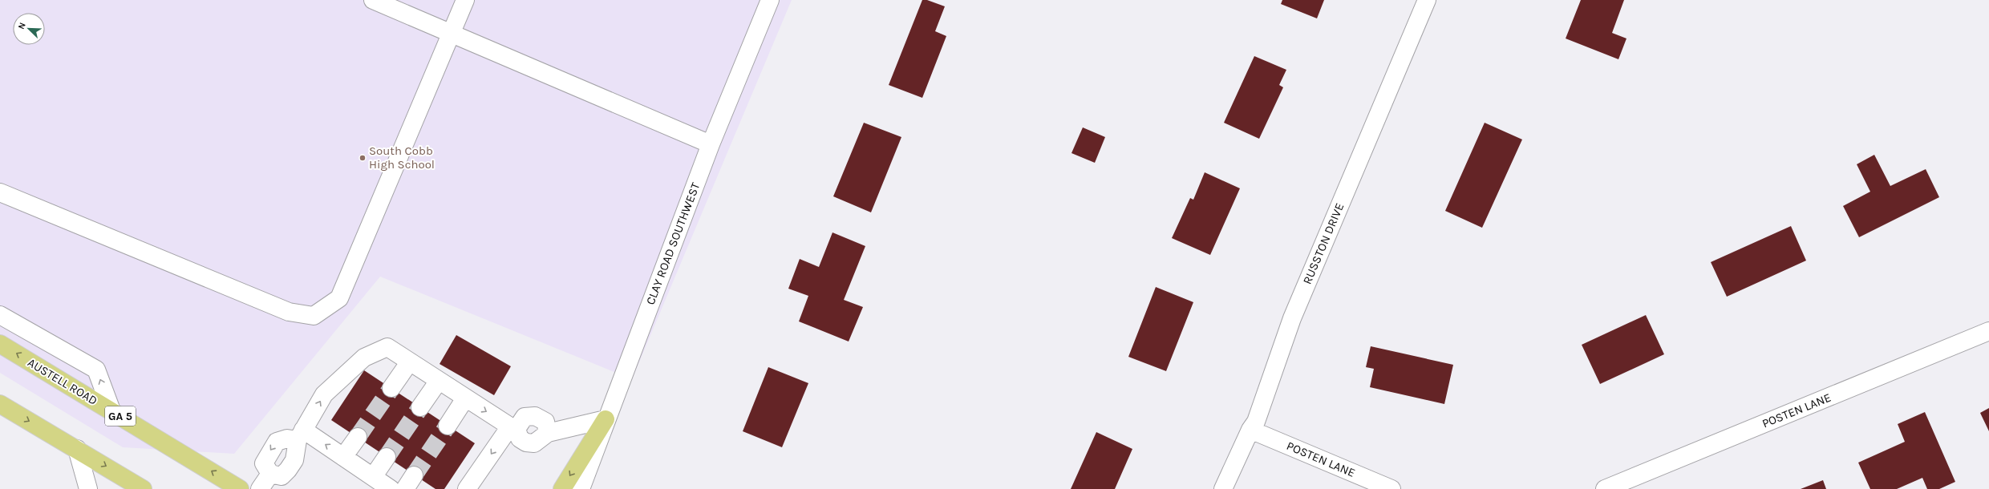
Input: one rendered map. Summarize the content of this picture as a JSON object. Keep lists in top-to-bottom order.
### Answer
{
  "streets": {
    "main road": ["AUSTELL ROAD", "GA 5"],
    "street": ["CLAY ROAD SOUTHWEST", "RUSSTON DRIVE", "POSTEN LANE"]
  },
  "crossings": [
    ["RUSSTON DRIVE", "POSTEN LANE"]
  ],
  "places": ["South Cobb High School"],
  "north": "top left"
}
